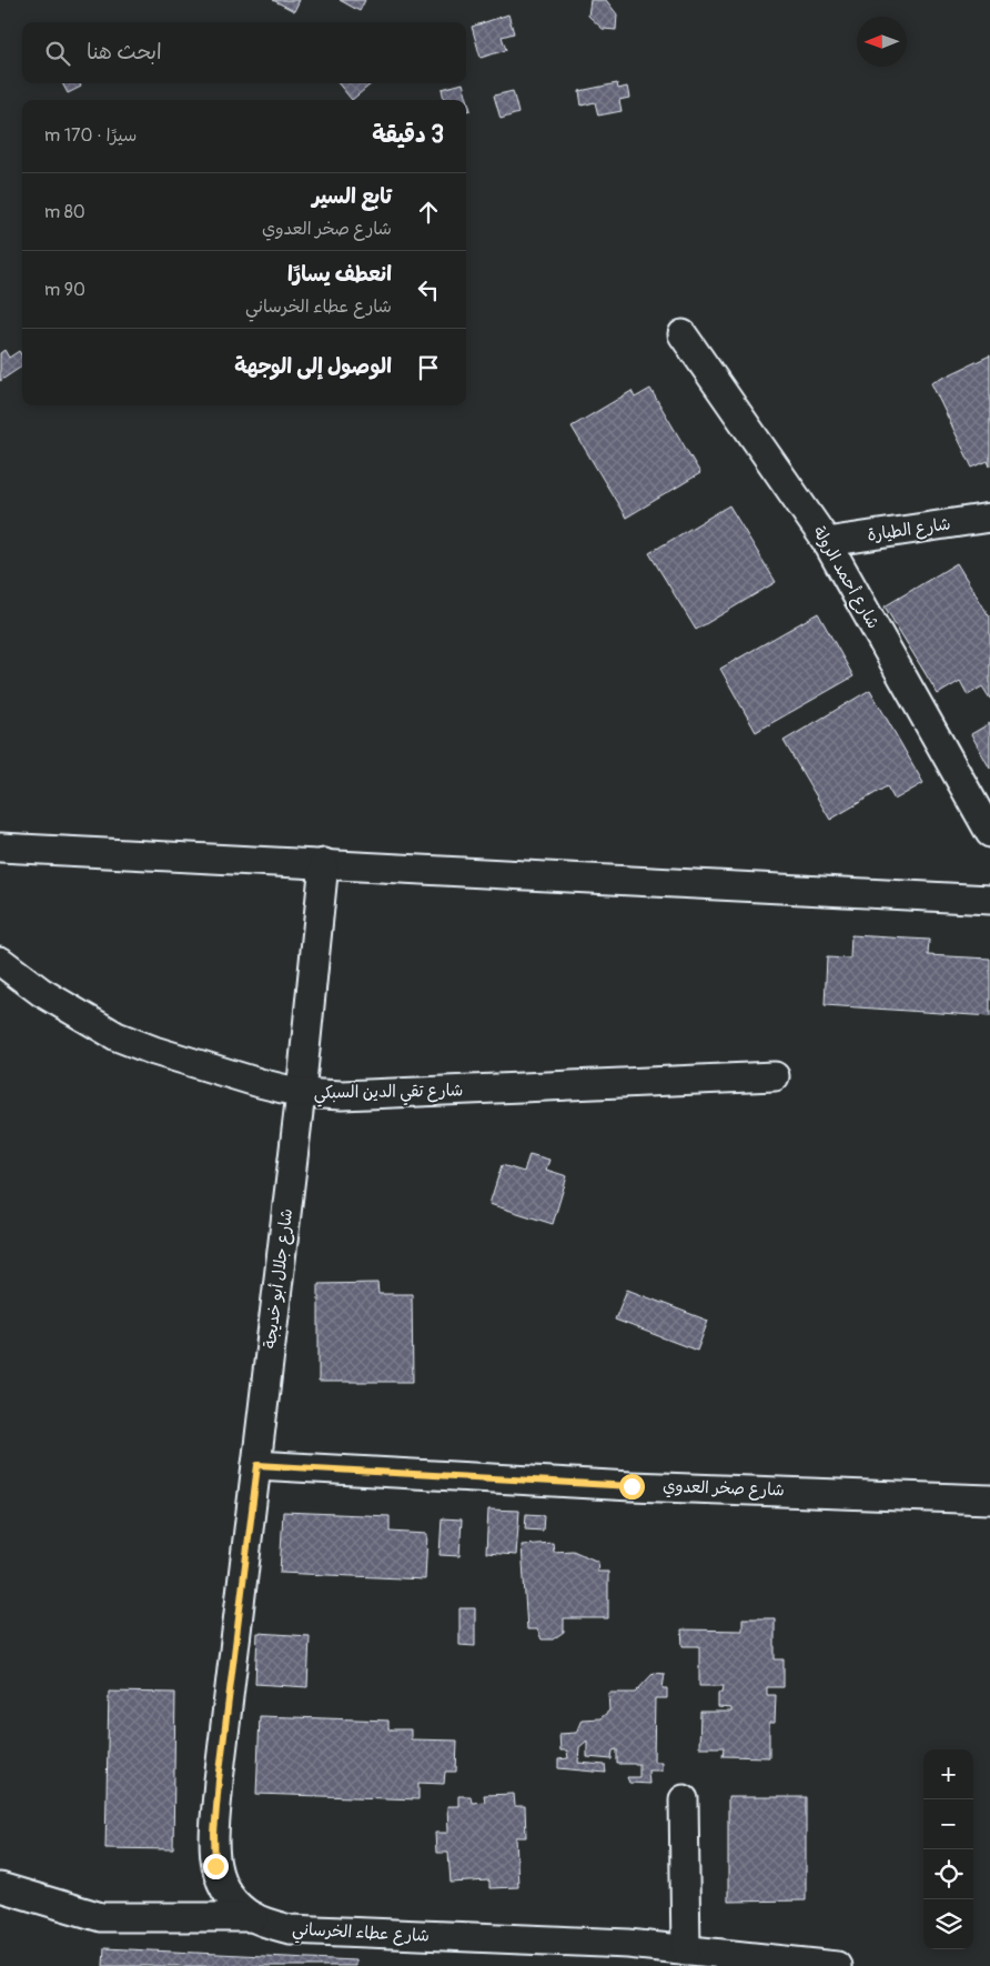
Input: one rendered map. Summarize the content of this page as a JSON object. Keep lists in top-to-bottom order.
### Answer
{
  "streets": {
    "street": [
      "شارع الطيارة",
      "شارع أحمد الرولة",
      "شارع تقي الدين السبكي",
      "شارع جلال أبو خديجة",
      "شارع صخر العدوي",
      "شارع عطاء الخرساني"
    ]
  },
  "crossings": [
    ["شارع الطيارة", "شارع أحمد الرولة"],
    ["شارع تقي الدين السبكي", "شارع جلال أبو خديجة"],
    ["شارع جلال أبو خديجة", "شارع صخر العدوي"],
    ["شارع جلال أبو خديجة", "شارع عطاء الخرساني"],
    ["شارع صخر العدوي", "شارع عطاء الخرساني"]
  ],
  "north": "left",
  "page": {
    "search": "ابحث هنا",
    "heading": ["3 دقيقة", "سيرًا · 170 m"],
    "list": [
      ["تابع السير", "شارع صخر العدوي", "80 m"],
      ["انعطف يسارًا", "شارع عطاء الخرساني", "90 m"],
      "الوصول إلى الوجهة"
    ],
    "map_buttons": ["+", "−"]
  }
}
